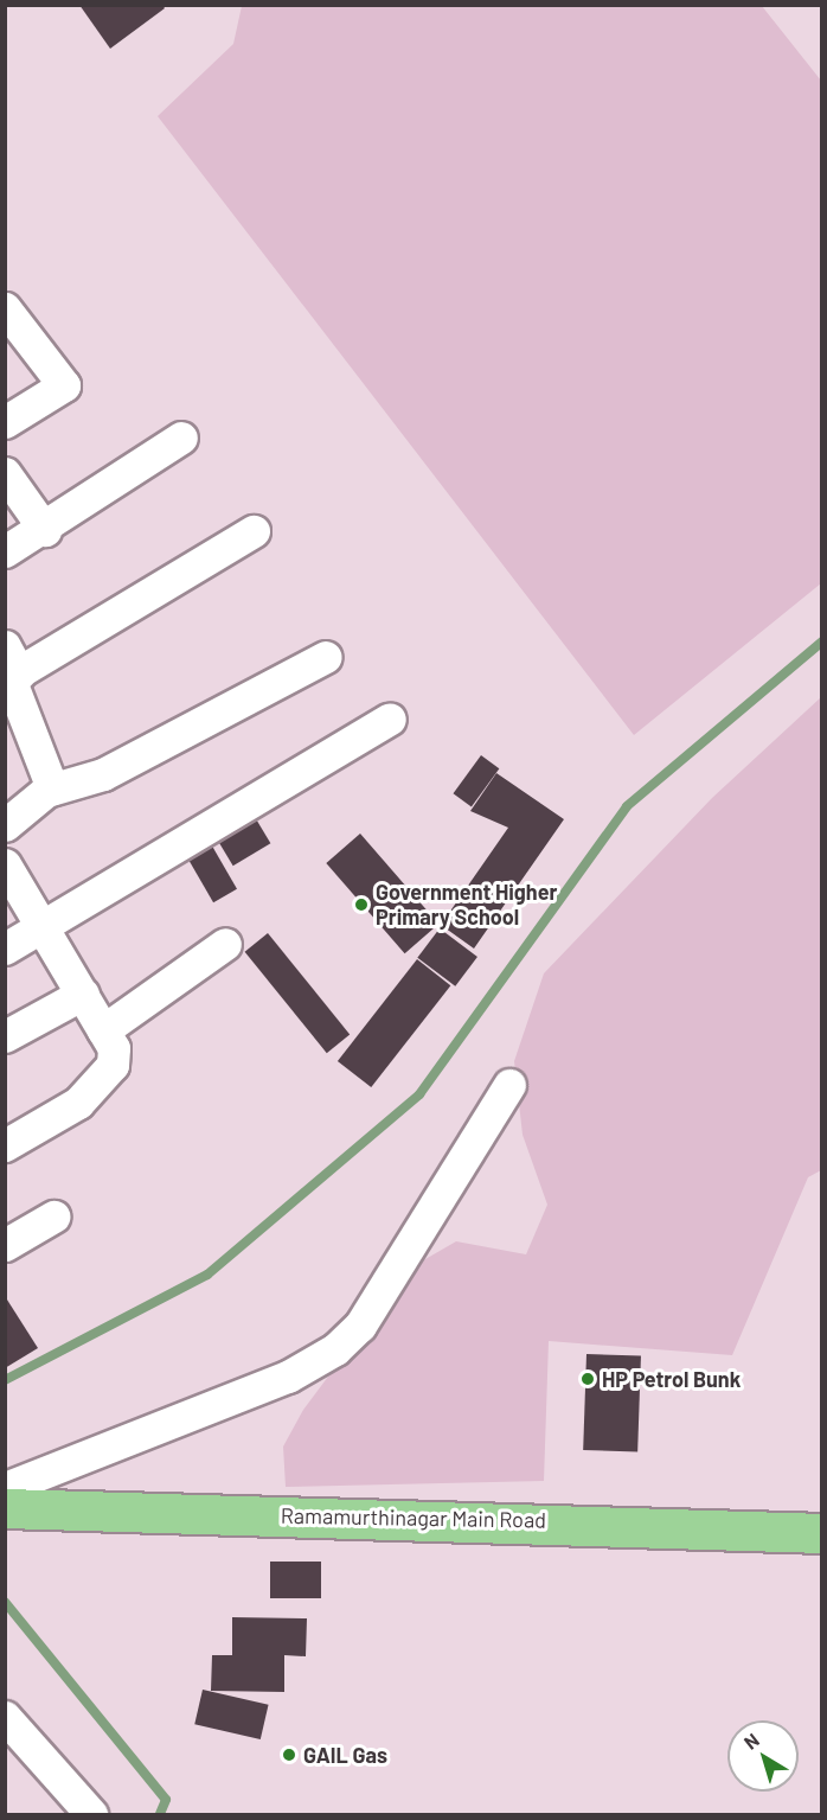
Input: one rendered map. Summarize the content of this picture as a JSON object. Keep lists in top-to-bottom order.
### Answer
{
  "streets": {
    "main road": ["Ramamurthinagar Main Road"]
  },
  "places": ["Government Higher Primary School", "HP Petrol Bunk", "GAIL Gas"],
  "north": "top left"
}
